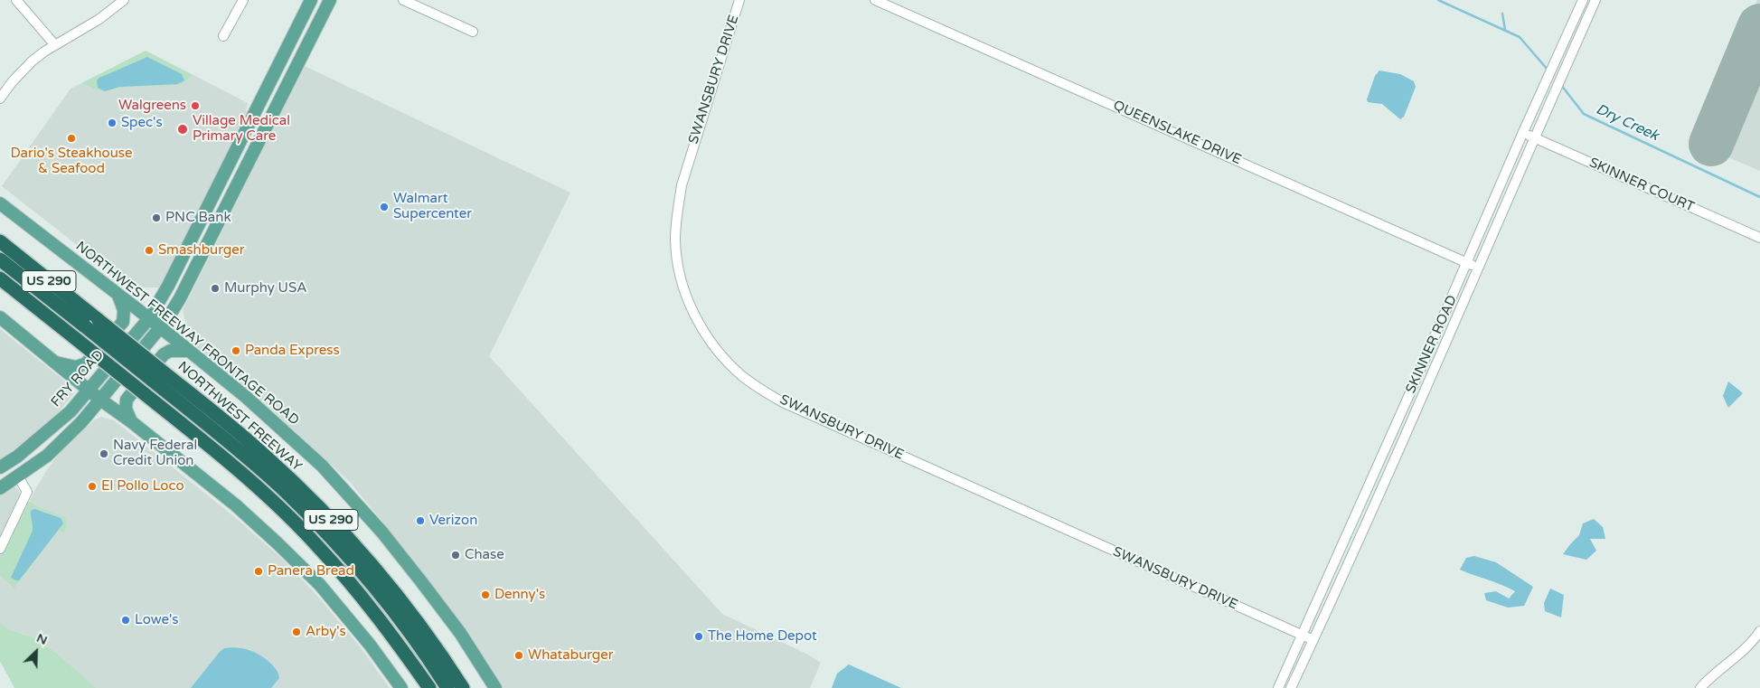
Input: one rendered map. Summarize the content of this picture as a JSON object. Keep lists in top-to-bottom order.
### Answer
{
  "streets": {
    "highway": ["US 290", "NORTHWEST FREEWAY"],
    "main road": ["NORTHWEST FREEWAY FRONTAGE ROAD", "FRY ROAD"],
    "street": [
      "SWANSBURY DRIVE",
      "QUEENSLAKE DRIVE",
      "SKINNER COURT",
      "SKINNER ROAD"
    ]
  },
  "crossings": [
    ["SWANSBURY DRIVE", "SKINNER ROAD"],
    ["QUEENSLAKE DRIVE", "SKINNER ROAD"],
    ["SKINNER COURT", "SKINNER ROAD"],
    ["NORTHWEST FREEWAY FRONTAGE ROAD", "FRY ROAD"]
  ],
  "water": ["Dry Creek"],
  "places": [
    "Walgreens",
    "Spec's",
    "Village Medical Primary Care",
    "Dario's Steakhouse & Seafood",
    "Walmart Supercenter",
    "PNC Bank",
    "Smashburger",
    "Murphy USA",
    "Panda Express",
    "Navy Federal Credit Union",
    "El Pollo Loco",
    "Verizon",
    "Chase",
    "Panera Bread",
    "Denny's",
    "Lowe's",
    "Arby's",
    "The Home Depot",
    "Whataburger"
  ],
  "north": "top right"
}
